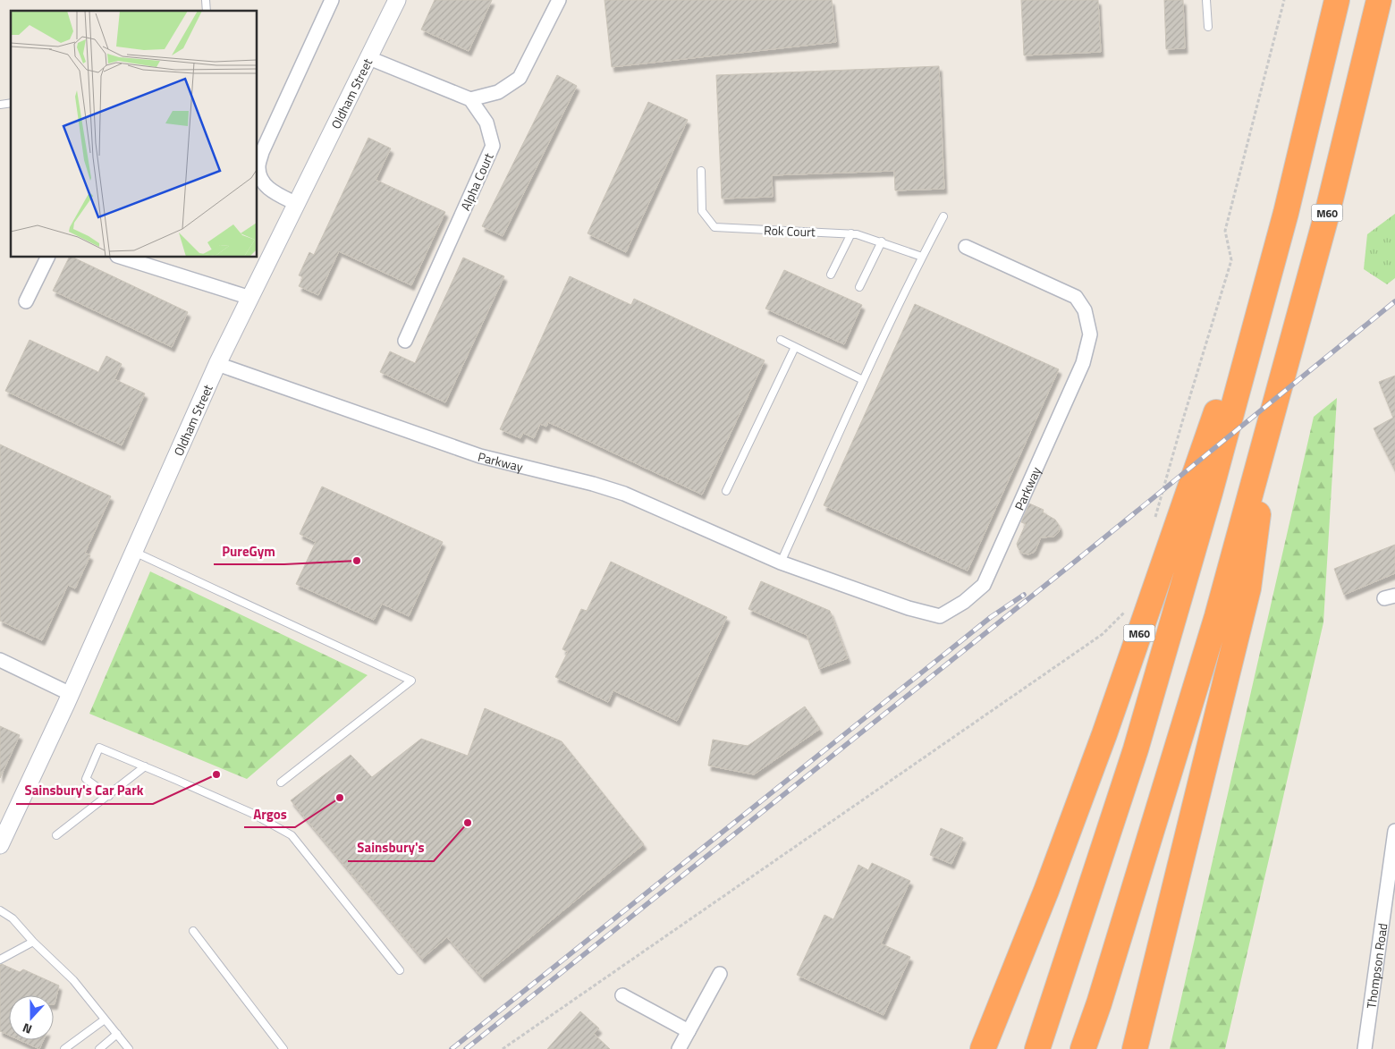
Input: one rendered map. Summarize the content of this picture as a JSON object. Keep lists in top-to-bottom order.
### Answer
{
  "streets": {
    "highway": ["M60"],
    "street": [
      "Oldham Street",
      "Alpha Court",
      "Parkway",
      "Thompson Road"
    ],
    "lane": ["Rok Court"]
  },
  "crossings": [
    ["Oldham Street", "Parkway"]
  ],
  "places": [
    "PureGym",
    "Sainsbury's Car Park",
    "Argos",
    "Sainsbury's"
  ],
  "north": "bottom"
}
